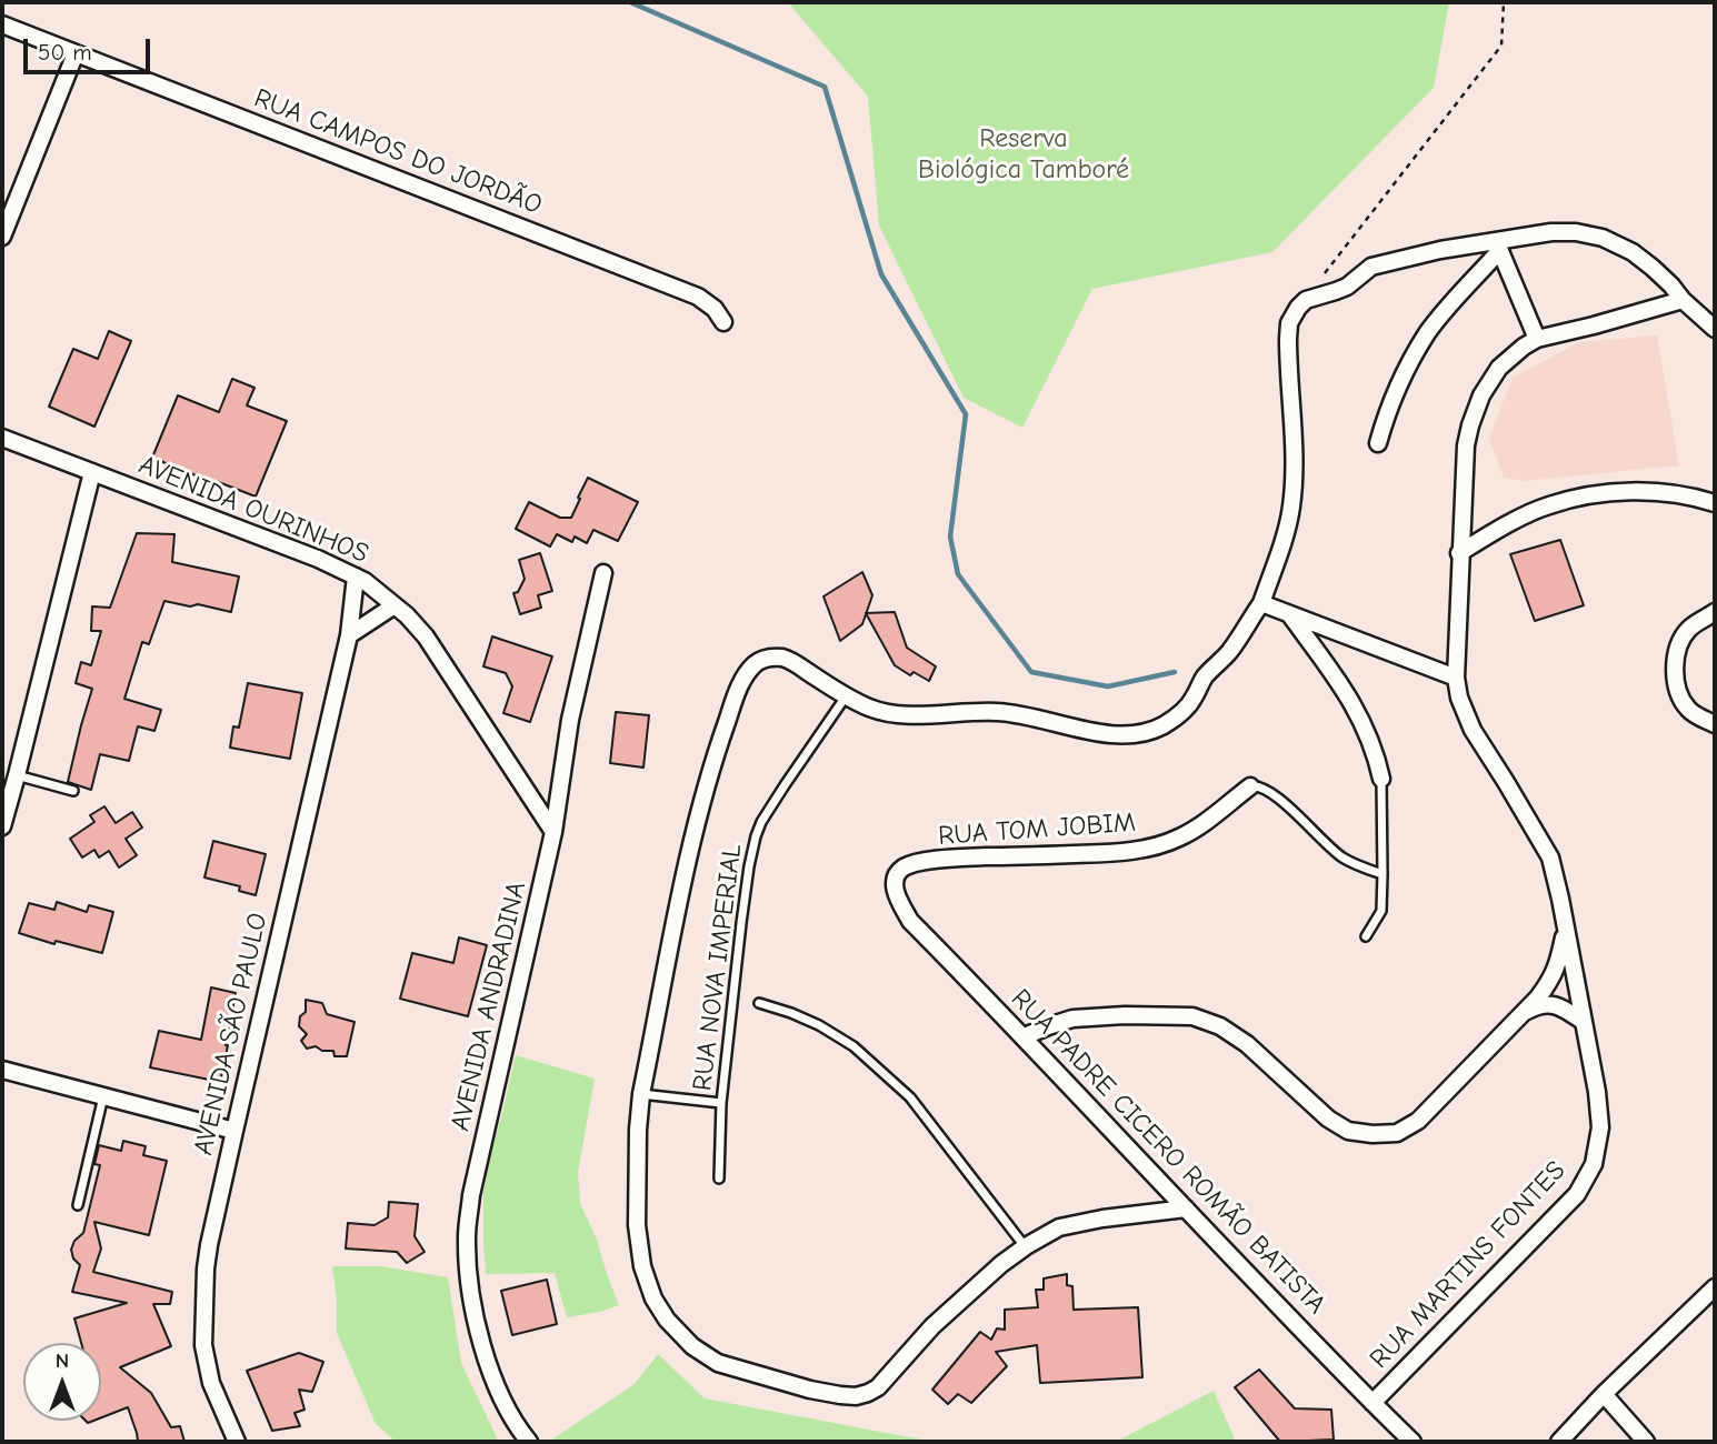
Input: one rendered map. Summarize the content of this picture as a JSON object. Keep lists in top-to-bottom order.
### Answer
{
  "streets": {
    "street": [
      "RUA CAMPOS DO JORDÃO",
      "AVENIDA OURINHOS",
      "RUA TOM JOBIM",
      "AVENIDA ANDRADINA",
      "AVENIDA SÃO PAULO",
      "RUA PADRE CICERO ROMÃO BATISTA",
      "RUA MARTINS FONTES"
    ],
    "lane": ["RUA NOVA IMPERIAL"]
  },
  "crossings": [
    ["AVENIDA OURINHOS", "AVENIDA ANDRADINA"],
    ["AVENIDA OURINHOS", "AVENIDA SÃO PAULO"],
    ["RUA TOM JOBIM", "RUA PADRE CICERO ROMÃO BATISTA"],
    ["RUA PADRE CICERO ROMÃO BATISTA", "RUA MARTINS FONTES"]
  ],
  "parks": ["Reserva Biológica Tamboré"],
  "scale_bar": "50 m",
  "north": "top"
}
